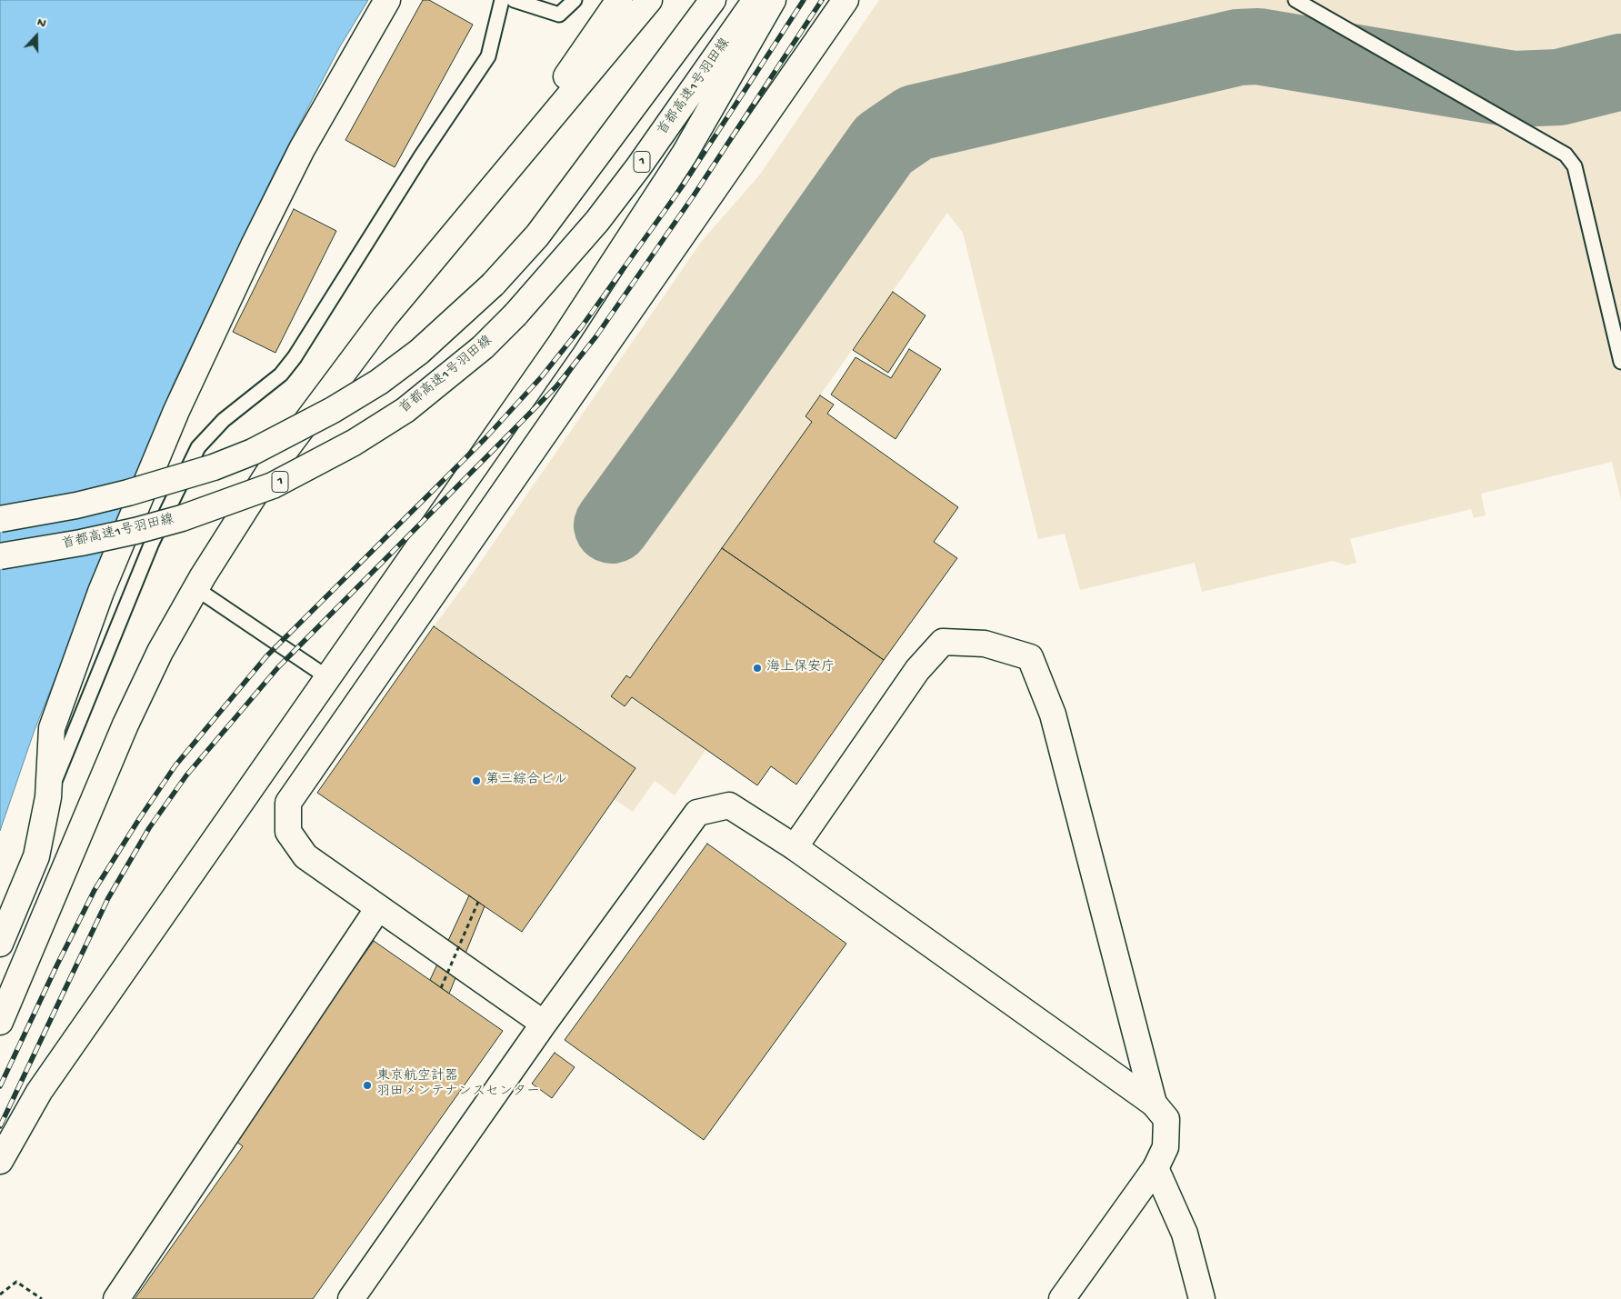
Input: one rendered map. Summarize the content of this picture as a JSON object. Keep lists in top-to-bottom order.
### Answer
{
  "streets": {
    "main road": ["首都高速1号羽田線", "1"]
  },
  "places": ["海上保安庁", "第三綜合ビル", "東京航空計器 羽田メンテナンスセンター"],
  "north": "top"
}
